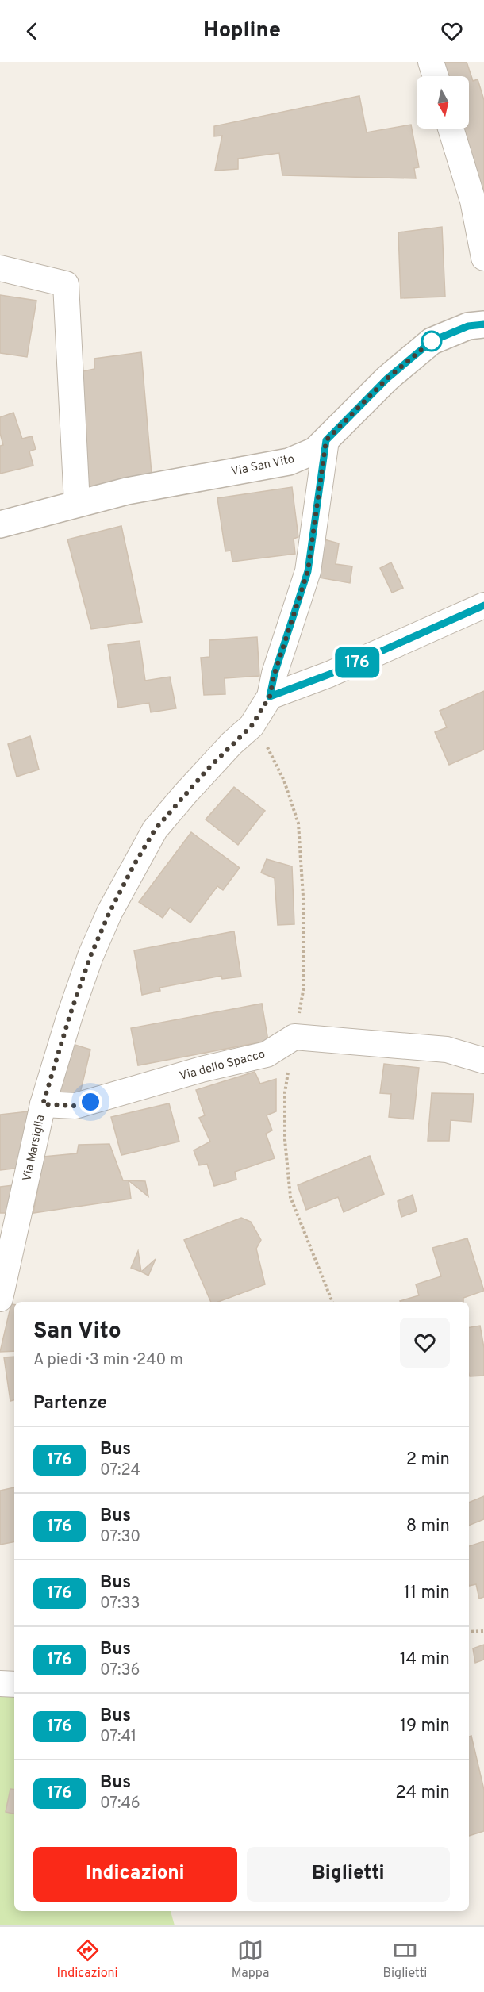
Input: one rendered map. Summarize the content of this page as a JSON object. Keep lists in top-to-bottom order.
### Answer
{
  "streets": {
    "street": ["Via San Vito", "Via dello Spacco", "Via Marsiglia"]
  },
  "crossings": [
    ["Via San Vito", "Via Marsiglia"],
    ["Via dello Spacco", "Via Marsiglia"]
  ],
  "lines": ["bus line 176"],
  "north": "bottom",
  "page": {
    "header": "Hopline",
    "on_map": "176",
    "heading": [
      ["San Vito", "A piedi · 3 min · 240 m"],
      "Partenze"
    ],
    "list": [
      {
        "mark": "176",
        "name": "Bus",
        "note": "07:24",
        "value": "2 min"
      },
      {
        "mark": "176",
        "name": "Bus",
        "note": "07:30",
        "value": "8 min"
      },
      {
        "mark": "176",
        "name": "Bus",
        "note": "07:33",
        "value": "11 min"
      },
      {
        "mark": "176",
        "name": "Bus",
        "note": "07:36",
        "value": "14 min"
      },
      {
        "mark": "176",
        "name": "Bus",
        "note": "07:41",
        "value": "19 min"
      },
      {
        "mark": "176",
        "name": "Bus",
        "note": "07:46",
        "value": "24 min"
      }
    ],
    "buttons": ["Indicazioni", "Biglietti"],
    "tabs": ["Indicazioni", "Mappa", "Biglietti"]
  }
}
